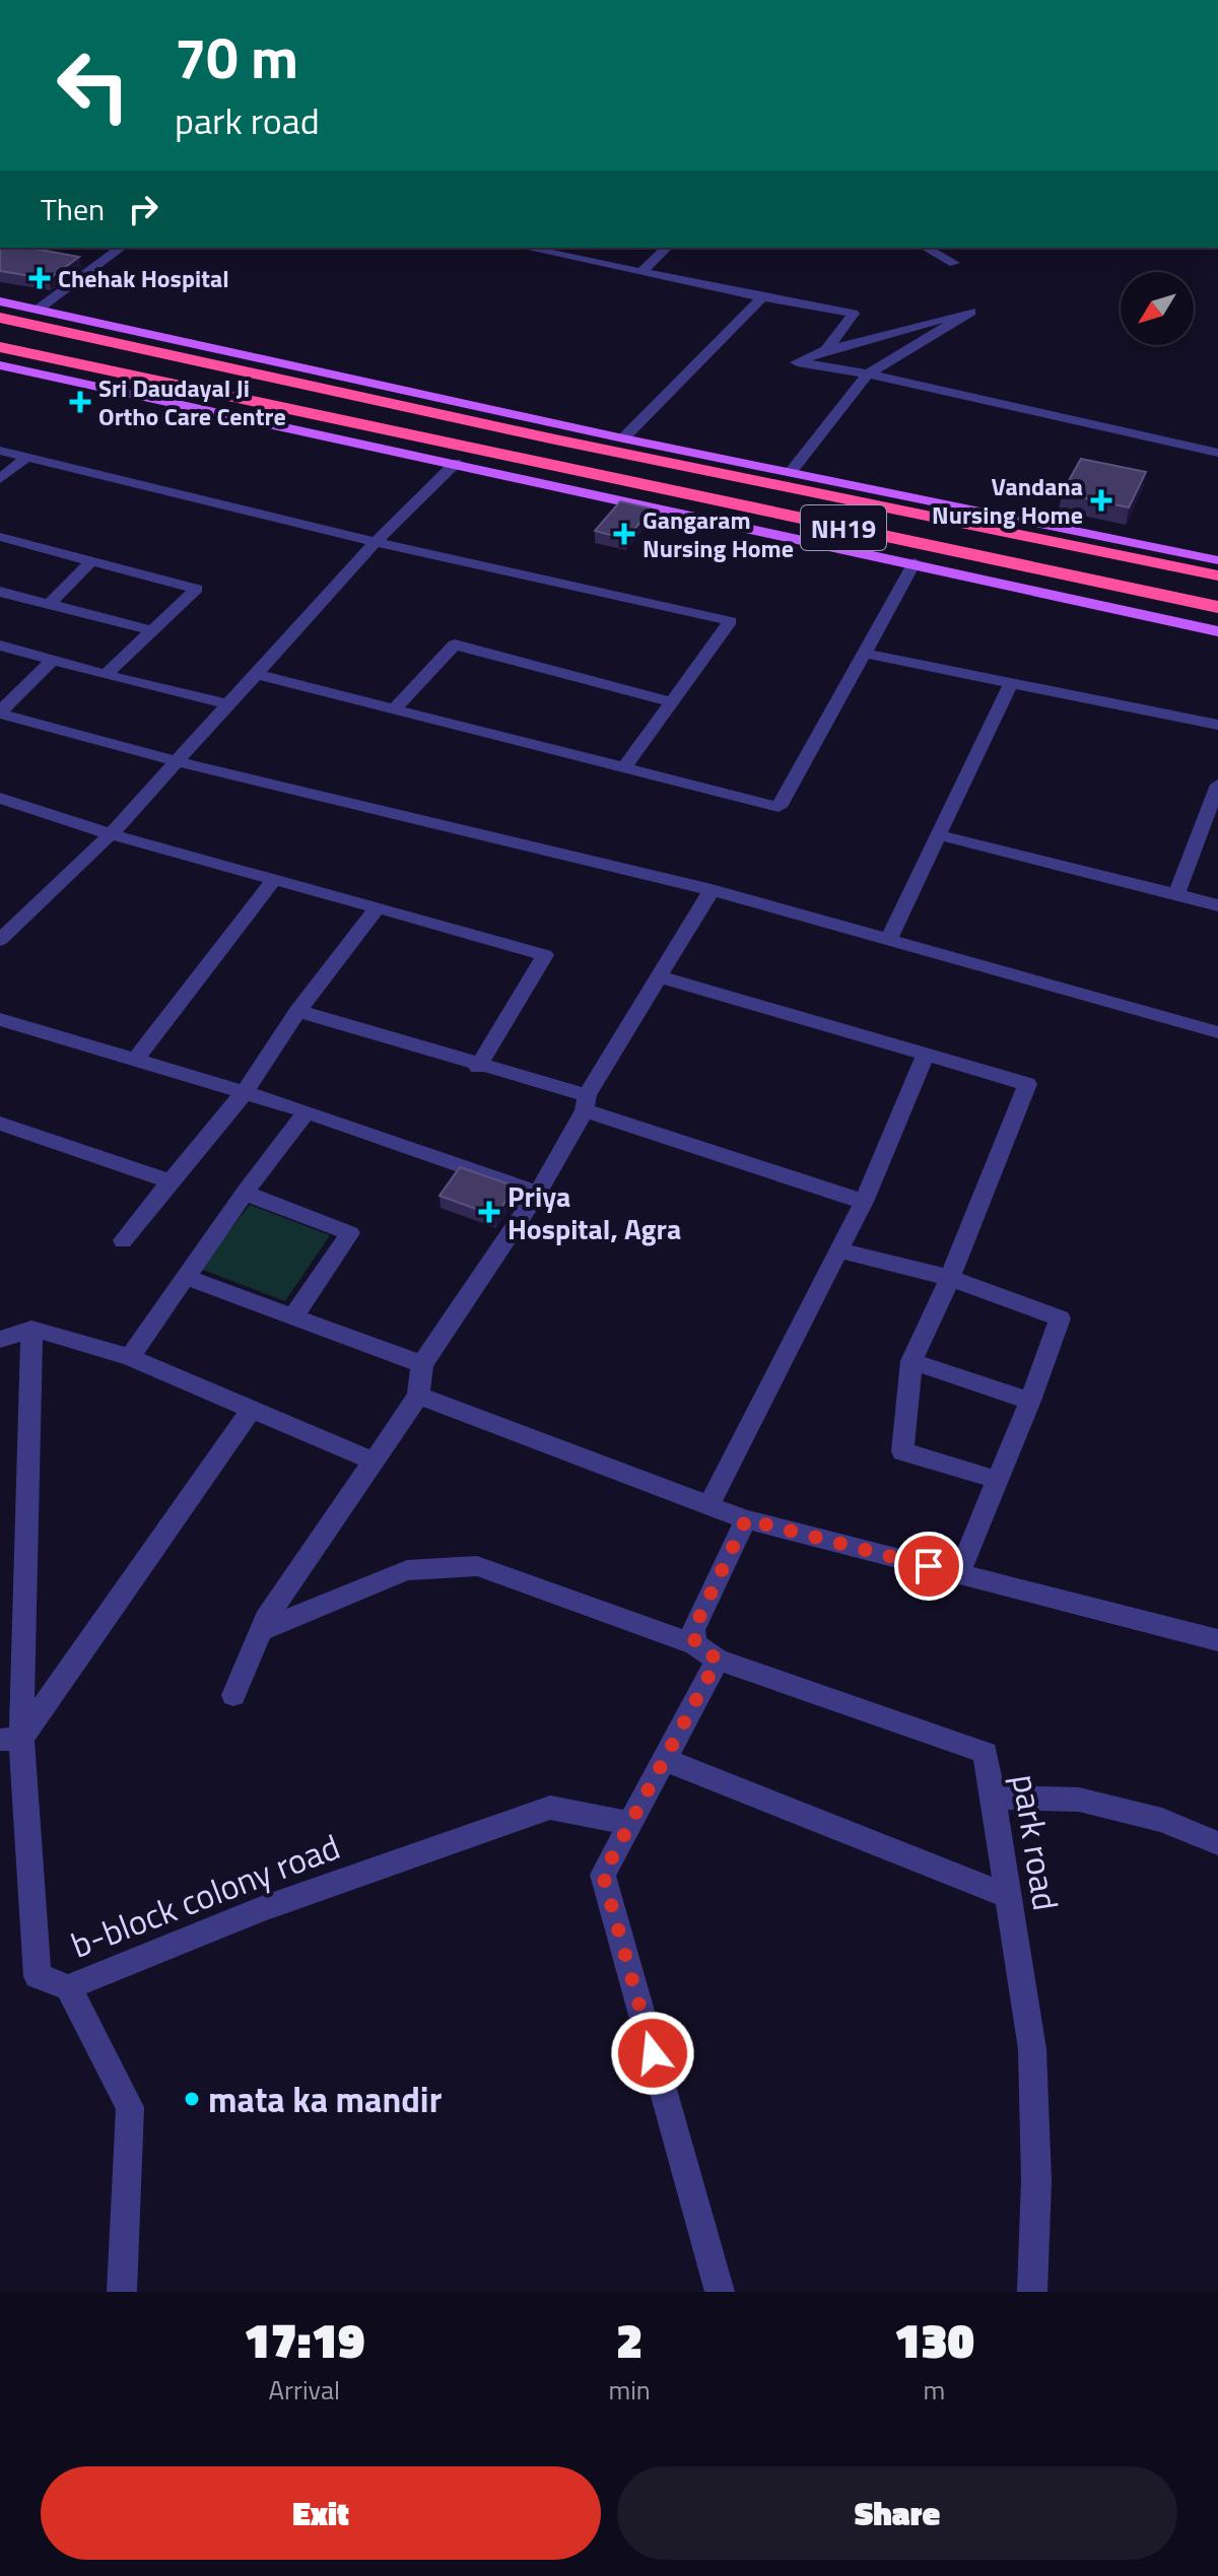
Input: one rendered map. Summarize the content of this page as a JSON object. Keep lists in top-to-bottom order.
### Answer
{
  "streets": {
    "highway": ["NH19"],
    "street": ["park road", "b-block colony road"]
  },
  "places": {
    "health": [
      "Chehak Hospital",
      "Sri Daudayal Ji Ortho Care Centre",
      "Vandana Nursing Home",
      "Gangaram Nursing Home",
      "Priya Hospital, Agra"
    ],
    "other": ["mata ka mandir"]
  },
  "north": "bottom left",
  "page": {
    "turn": ["70 m", "park road"],
    "then": "Then",
    "eta": [
      "17:19",
      "Arrival",
      "2",
      "min",
      "130",
      "m"
    ],
    "buttons": ["Exit", "Share"]
  }
}
